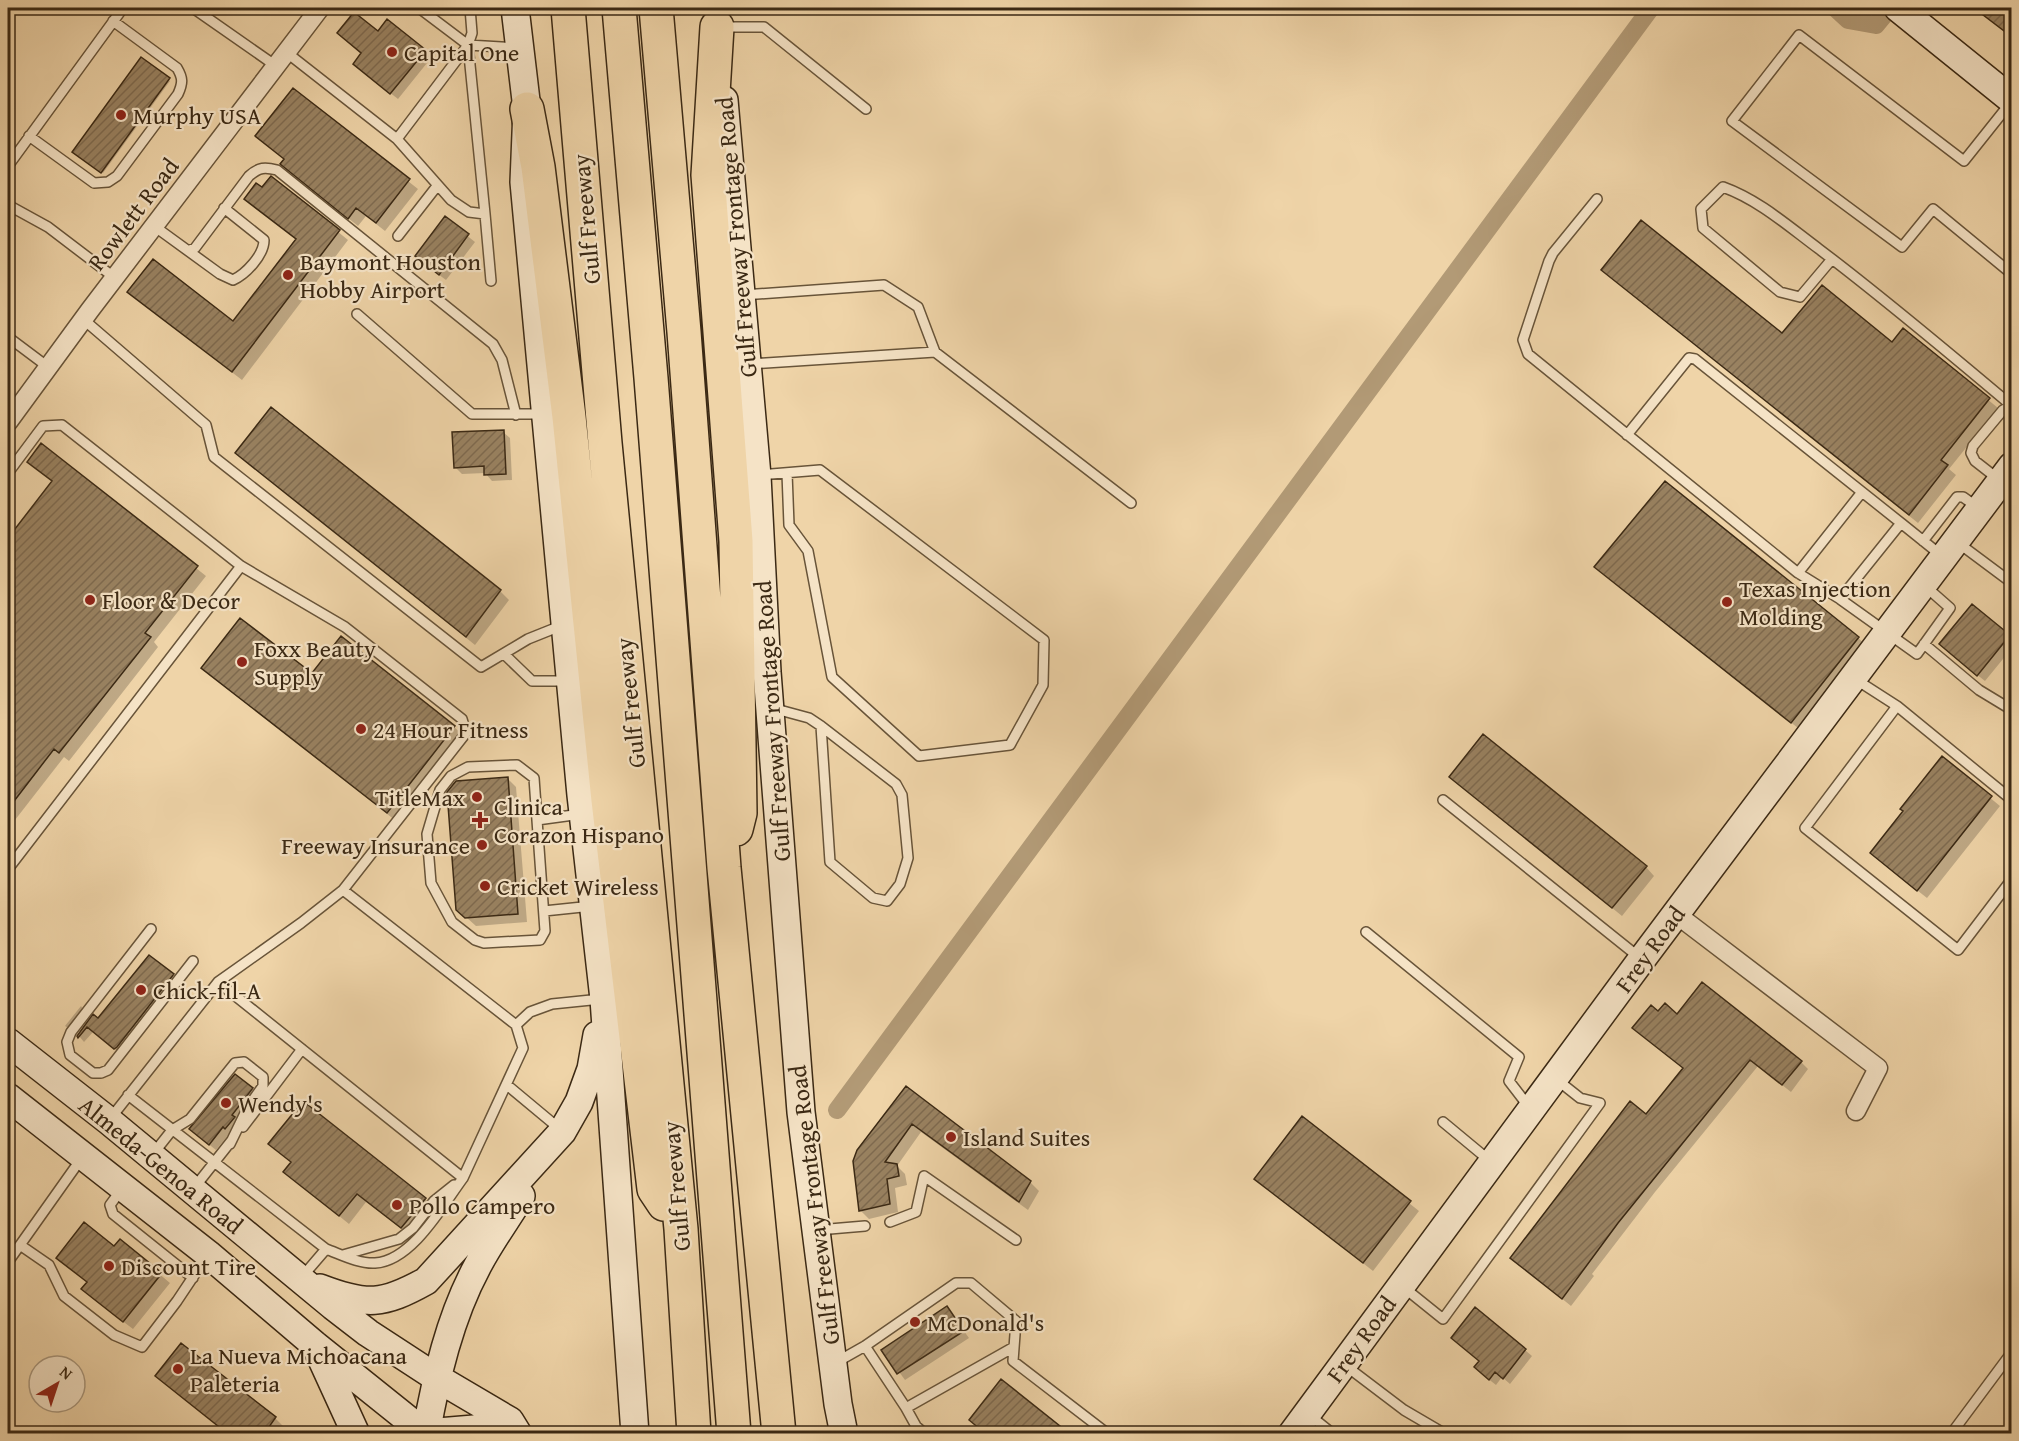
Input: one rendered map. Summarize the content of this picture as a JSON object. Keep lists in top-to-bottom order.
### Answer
{
  "streets": {
    "highway": ["Gulf Freeway"],
    "main road": ["Gulf Freeway Frontage Road", "Frey Road", "Almeda-Genoa Road"],
    "street": ["Rowlett Road"]
  },
  "places": {
    "other": [
      "Capital One",
      "Murphy USA",
      "Baymont Houston Hobby Airport",
      "Floor & Decor",
      "Texas Injection Molding",
      "Foxx Beauty Supply",
      "24 Hour Fitness",
      "TitleMax",
      "Freeway Insurance",
      "Cricket Wireless",
      "Chick-fil-A",
      "Wendy's",
      "Island Suites",
      "Pollo Campero",
      "Discount Tire",
      "McDonald's",
      "La Nueva Michoacana Paleteria"
    ],
    "health": ["Clinica Corazon Hispano"]
  },
  "north": "top right"
}
